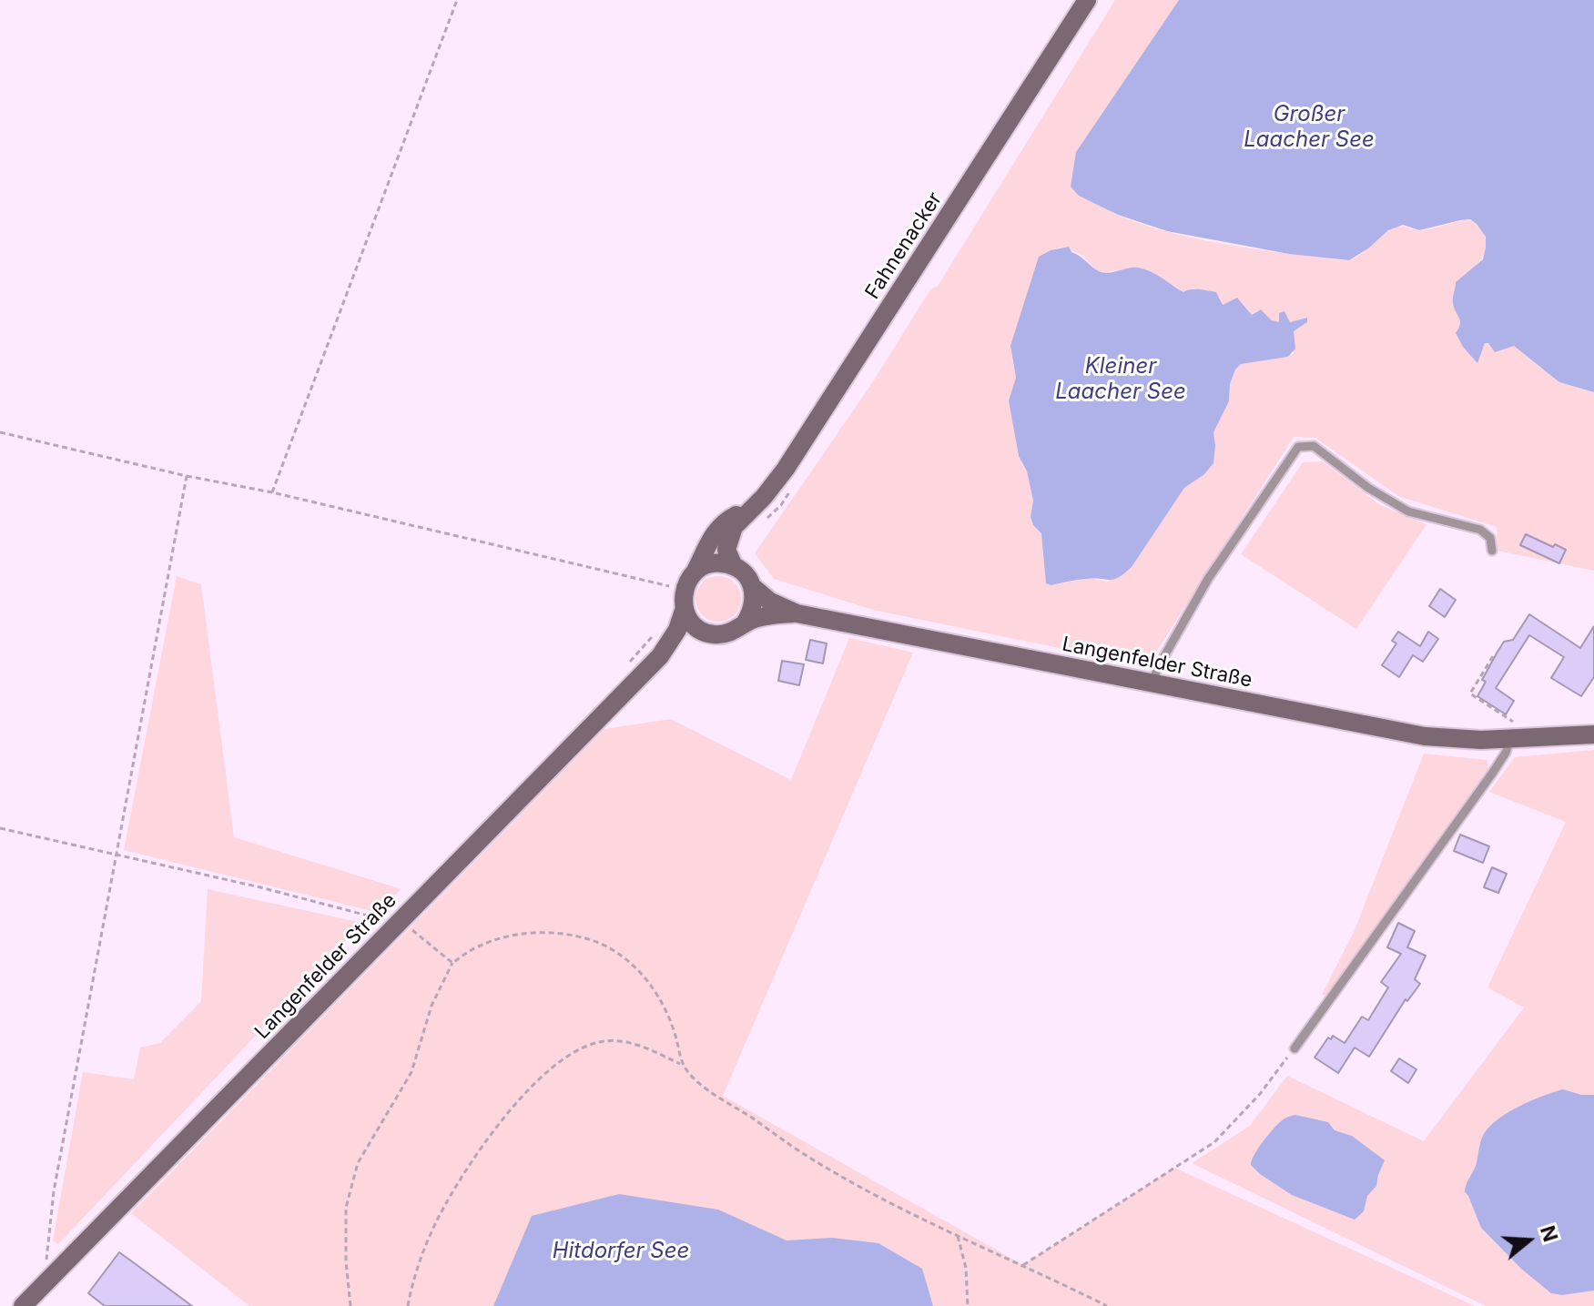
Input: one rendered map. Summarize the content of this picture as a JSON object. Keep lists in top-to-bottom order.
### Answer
{
  "streets": {
    "street": ["Fahnenacker", "Langenfelder Straße"]
  },
  "crossings": [
    ["Fahnenacker", "Langenfelder Straße"]
  ],
  "water": ["Großer Laacher See", "Kleiner Laacher See", "Hitdorfer See"],
  "north": "right"
}
